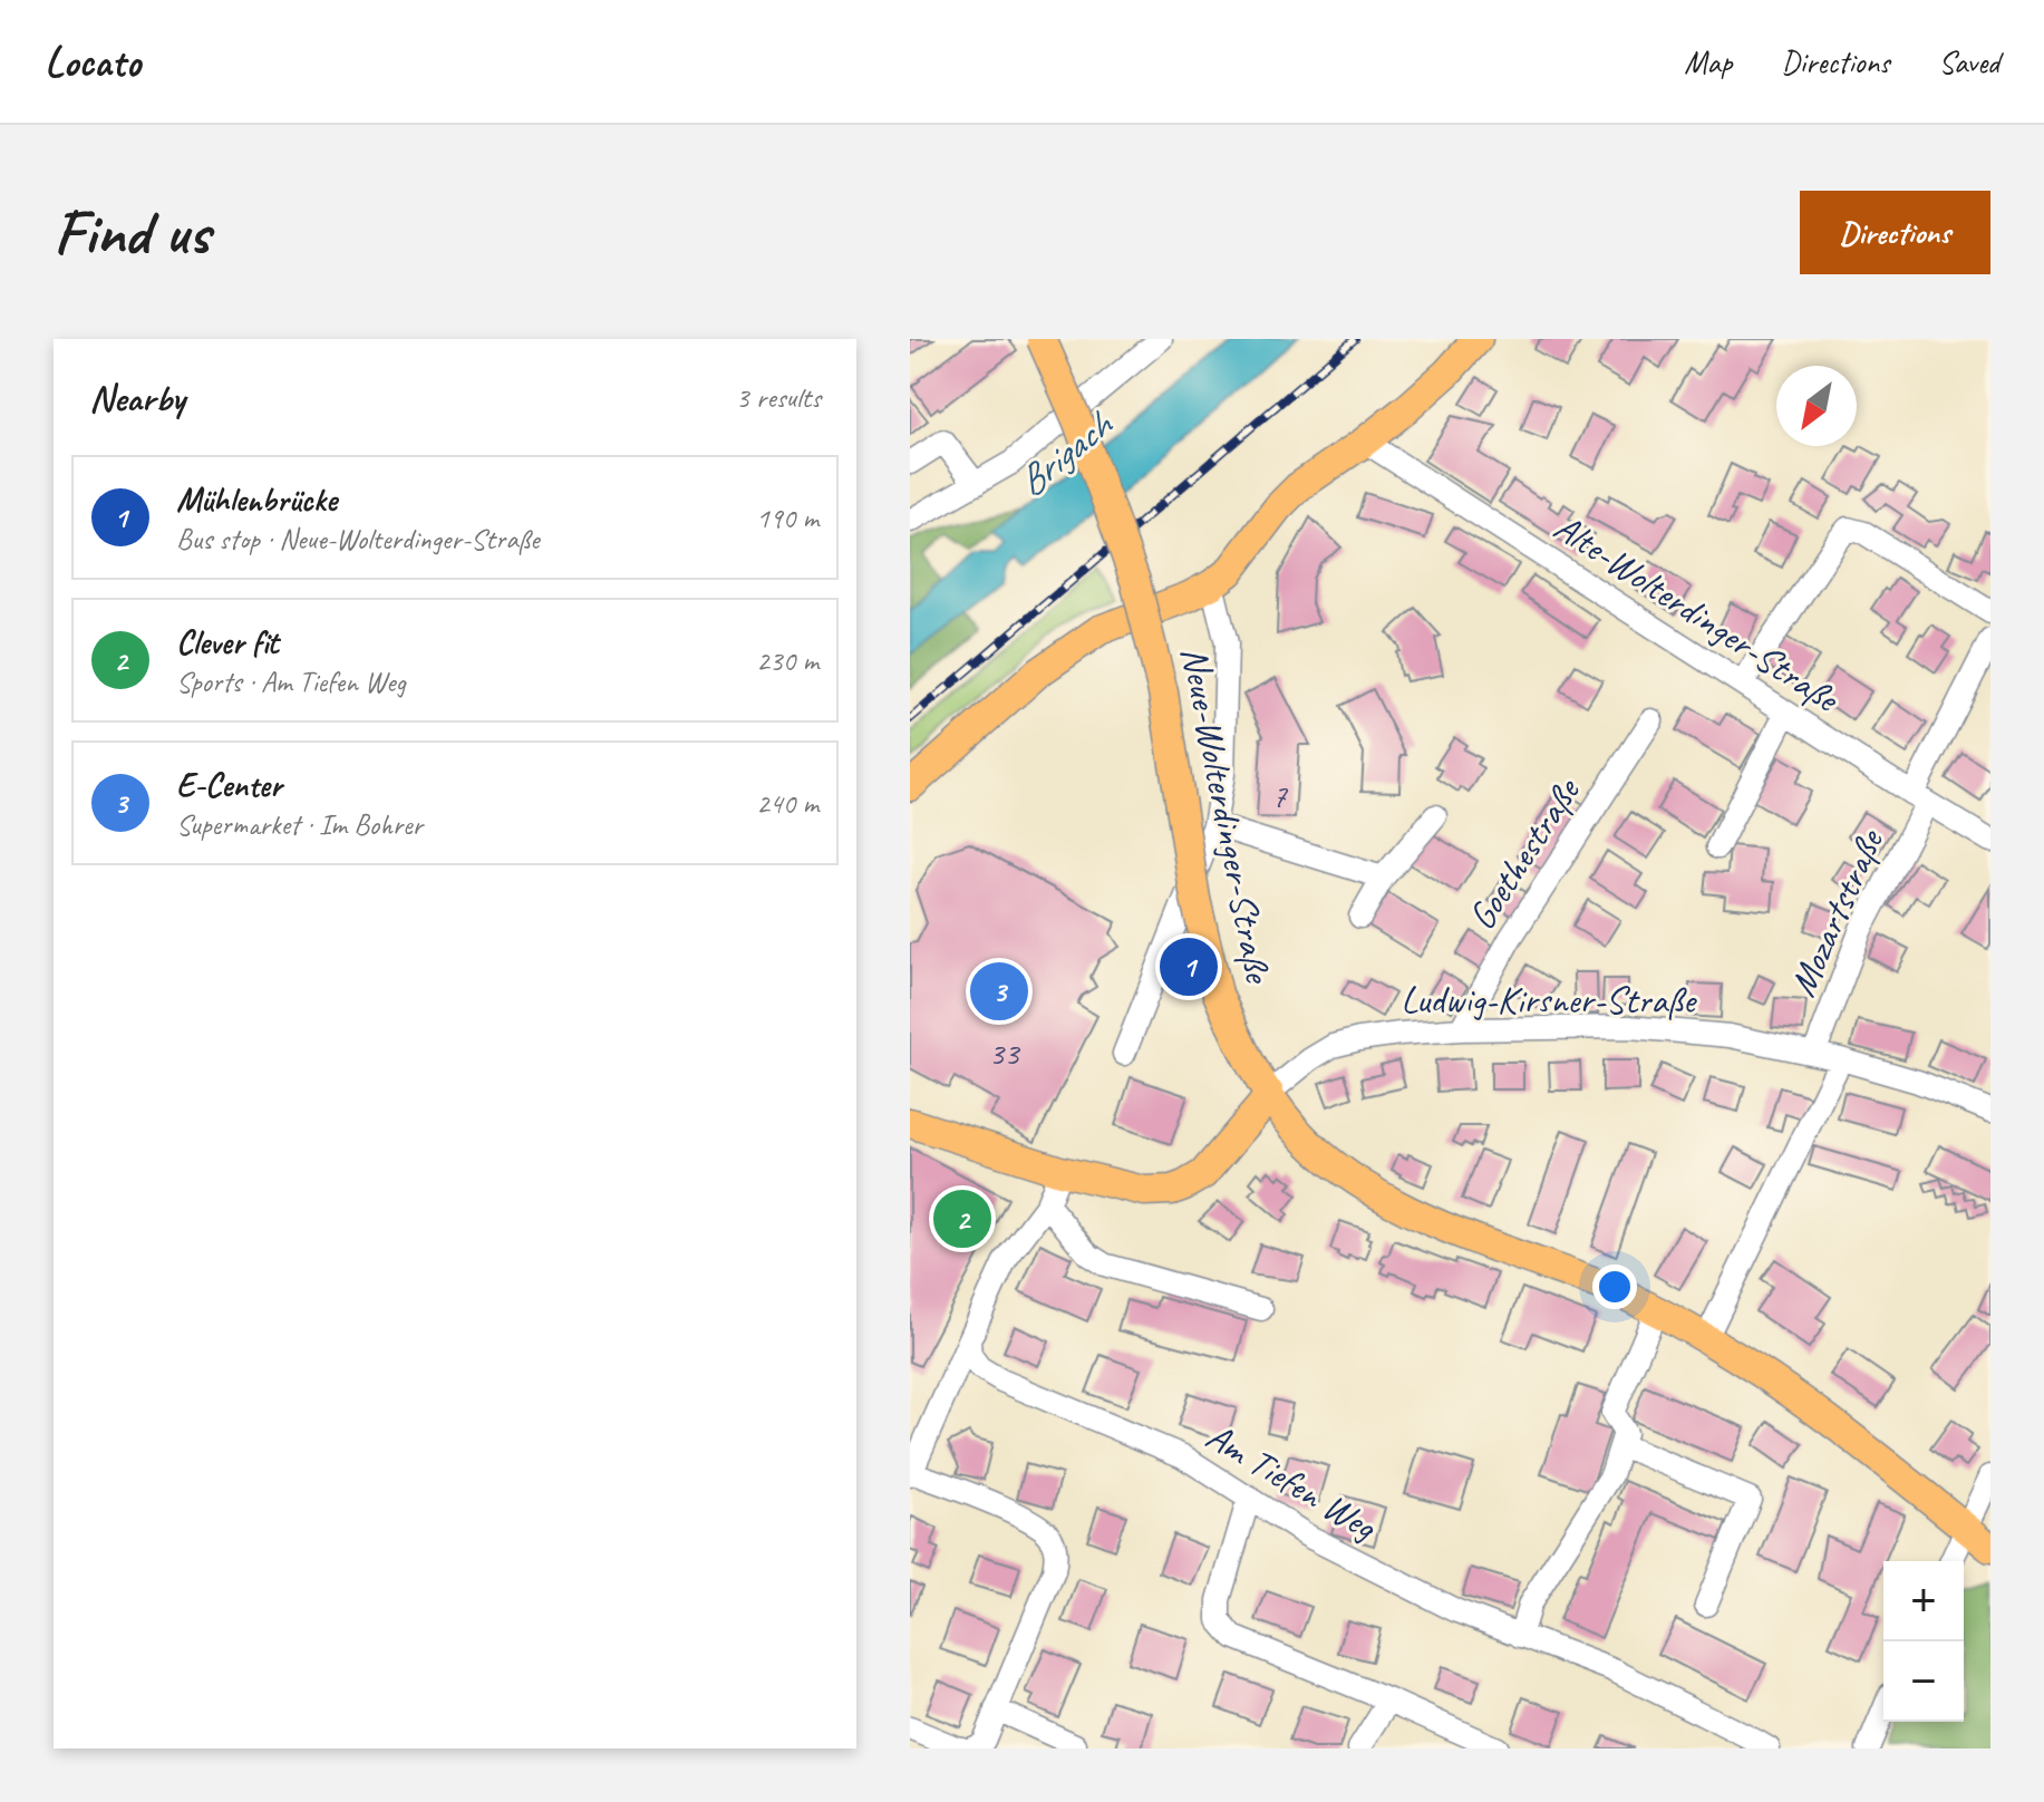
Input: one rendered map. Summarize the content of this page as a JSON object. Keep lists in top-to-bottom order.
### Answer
{
  "streets": {
    "main road": ["Neue-Wolterdinger-Straße"],
    "street": [
      "Alte-Wolterdinger-Straße",
      "Goethestraße",
      "Mozartstraße",
      "Ludwig-Kirsner-Straße",
      "Am Tiefen Weg"
    ]
  },
  "crossings": [
    ["Alte-Wolterdinger-Straße", "Mozartstraße"],
    ["Neue-Wolterdinger-Straße", "Ludwig-Kirsner-Straße"],
    ["Goethestraße", "Ludwig-Kirsner-Straße"],
    ["Mozartstraße", "Ludwig-Kirsner-Straße"]
  ],
  "water": ["Brigach"],
  "house_numbers": ["7", "33"],
  "north": "bottom left",
  "page": {
    "header": "Locato",
    "nav": ["Map", "Directions", "Saved"],
    "buttons": "Directions",
    "title": "Find us",
    "heading": ["Nearby", "3 results"],
    "list": [
      {
        "mark": "1",
        "name": "Mühlenbrücke",
        "note": "Bus stop · Neue-Wolterdinger-Straße",
        "value": "190 m"
      },
      {
        "mark": "2",
        "name": "Clever fit",
        "note": "Sports · Am Tiefen Weg",
        "value": "230 m"
      },
      {
        "mark": "3",
        "name": "E-Center",
        "note": "Supermarket · Im Bohrer",
        "value": "240 m"
      }
    ],
    "pins": ["1", "3", "2"],
    "map_buttons": ["+", "−"]
  }
}
